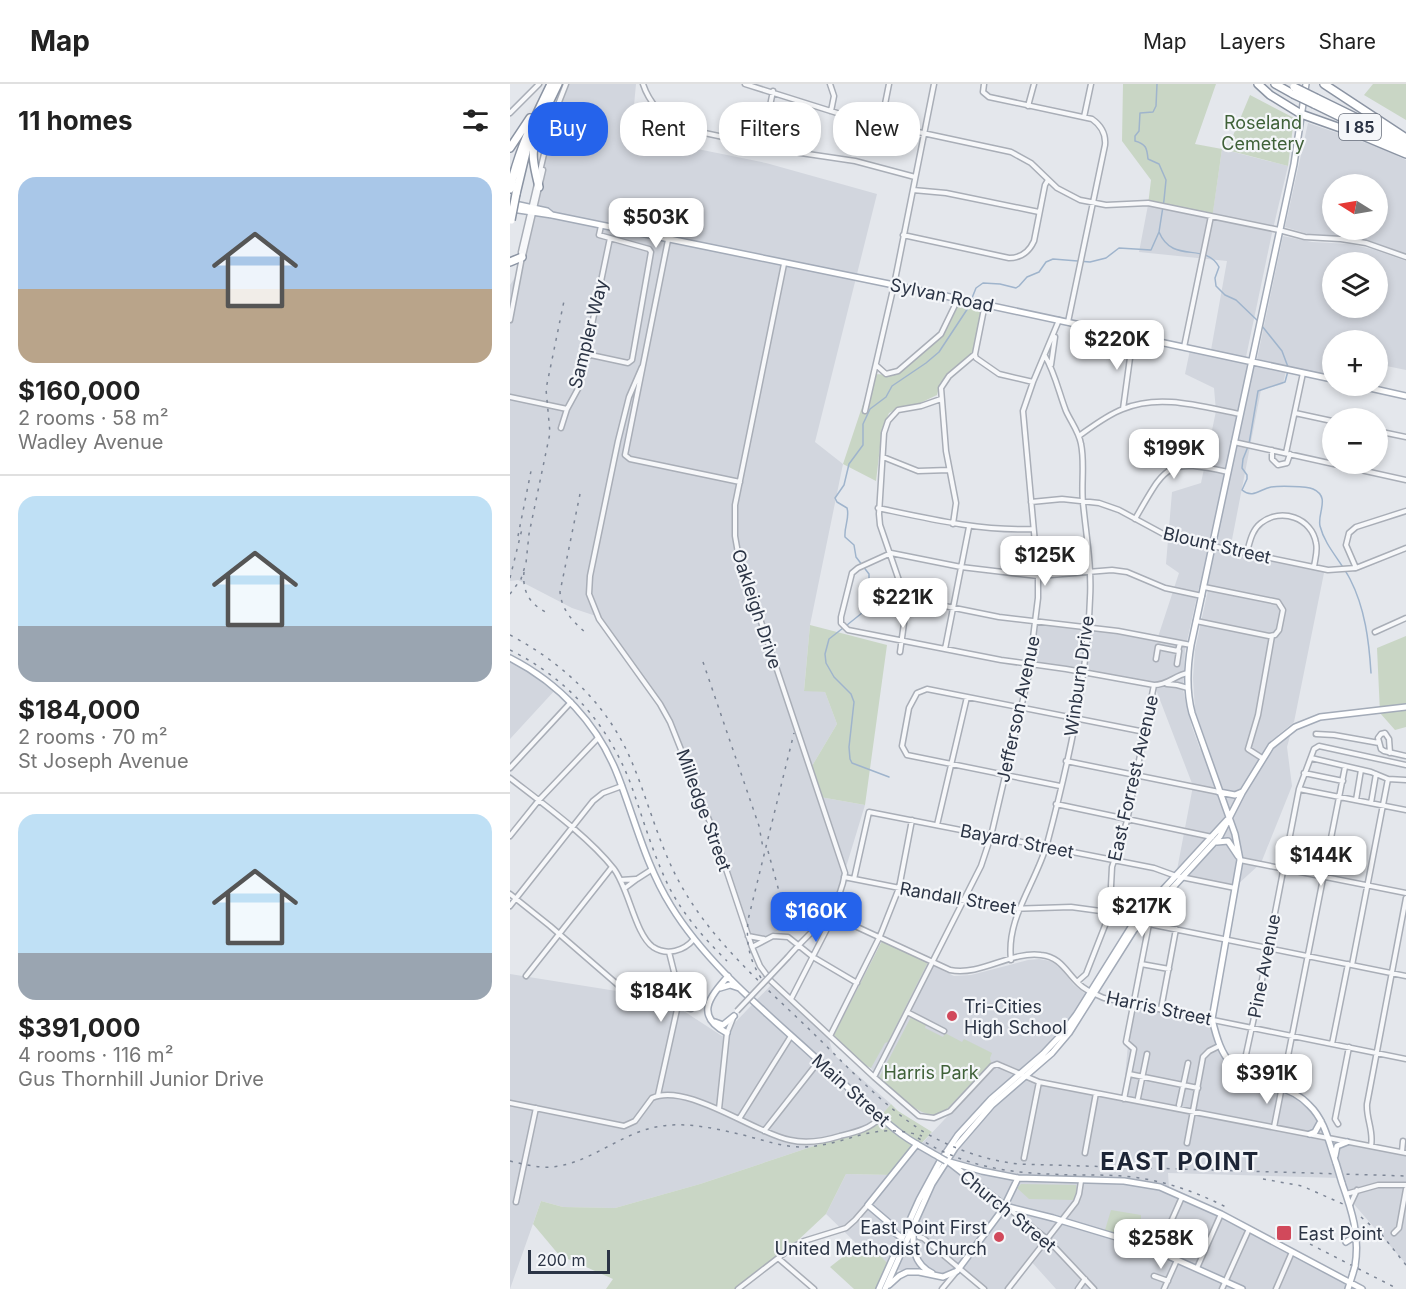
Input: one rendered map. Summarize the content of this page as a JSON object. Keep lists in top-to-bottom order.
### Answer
{
  "streets": {
    "highway": ["I 85"],
    "main road": ["Sylvan Road", "Main Street", "Church Street"],
    "street": [
      "Sampler Way",
      "Blount Street",
      "Oakleigh Drive",
      "Winburn Drive",
      "Jefferson Avenue",
      "East Forrest Avenue",
      "Milledge Street",
      "Bayard Street",
      "Randall Street",
      "Pine Avenue",
      "Harris Street"
    ]
  },
  "crossings": [
    ["Sylvan Road", "Oakleigh Drive"],
    ["Sylvan Road", "Jefferson Avenue"],
    ["Sylvan Road", "Milledge Street"],
    ["Blount Street", "Winburn Drive"],
    ["Blount Street", "Jefferson Avenue"],
    ["Oakleigh Drive", "Milledge Street"],
    ["Oakleigh Drive", "Randall Street"],
    ["Winburn Drive", "Jefferson Avenue"],
    ["Winburn Drive", "Bayard Street"],
    ["Winburn Drive", "Randall Street"],
    ["Winburn Drive", "Harris Street"],
    ["Jefferson Avenue", "Milledge Street"],
    ["Jefferson Avenue", "Bayard Street"],
    ["Jefferson Avenue", "Randall Street"],
    ["Jefferson Avenue", "Harris Street"],
    ["East Forrest Avenue", "Bayard Street"],
    ["East Forrest Avenue", "Randall Street"],
    ["East Forrest Avenue", "Harris Street"],
    ["Bayard Street", "Randall Street"],
    ["Pine Avenue", "Harris Street"],
    ["Main Street", "Church Street"]
  ],
  "districts": ["EAST POINT"],
  "parks": ["Roseland Cemetery", "Harris Park"],
  "places": {
    "other": ["Tri-Cities High School", "East Point First United Methodist Church"],
    "transit": ["East Point"]
  },
  "scale_bar": "200 m",
  "north": "left",
  "page": {
    "header": "Map",
    "nav": ["Map", "Layers", "Share"],
    "heading": "11 homes",
    "chip": [
      "Buy",
      "Rent",
      "Filters",
      "New"
    ],
    "list": [
      {
        "name": "$160,000",
        "note": "2 rooms · 58 m² · Wadley Avenue"
      },
      {
        "name": "$184,000",
        "note": "2 rooms · 70 m² · St Joseph Avenue"
      },
      {
        "name": "$391,000",
        "note": "4 rooms · 116 m² · Gus Thornhill Junior Drive"
      }
    ],
    "map_buttons": ["+", "−"],
    "price": [
      "$503K",
      "$220K",
      "$199K",
      "$125K",
      "$221K",
      "$144K",
      "$217K",
      "$160K",
      "$184K",
      "$391K",
      "$258K"
    ],
    "scale": "200 m"
  }
}
